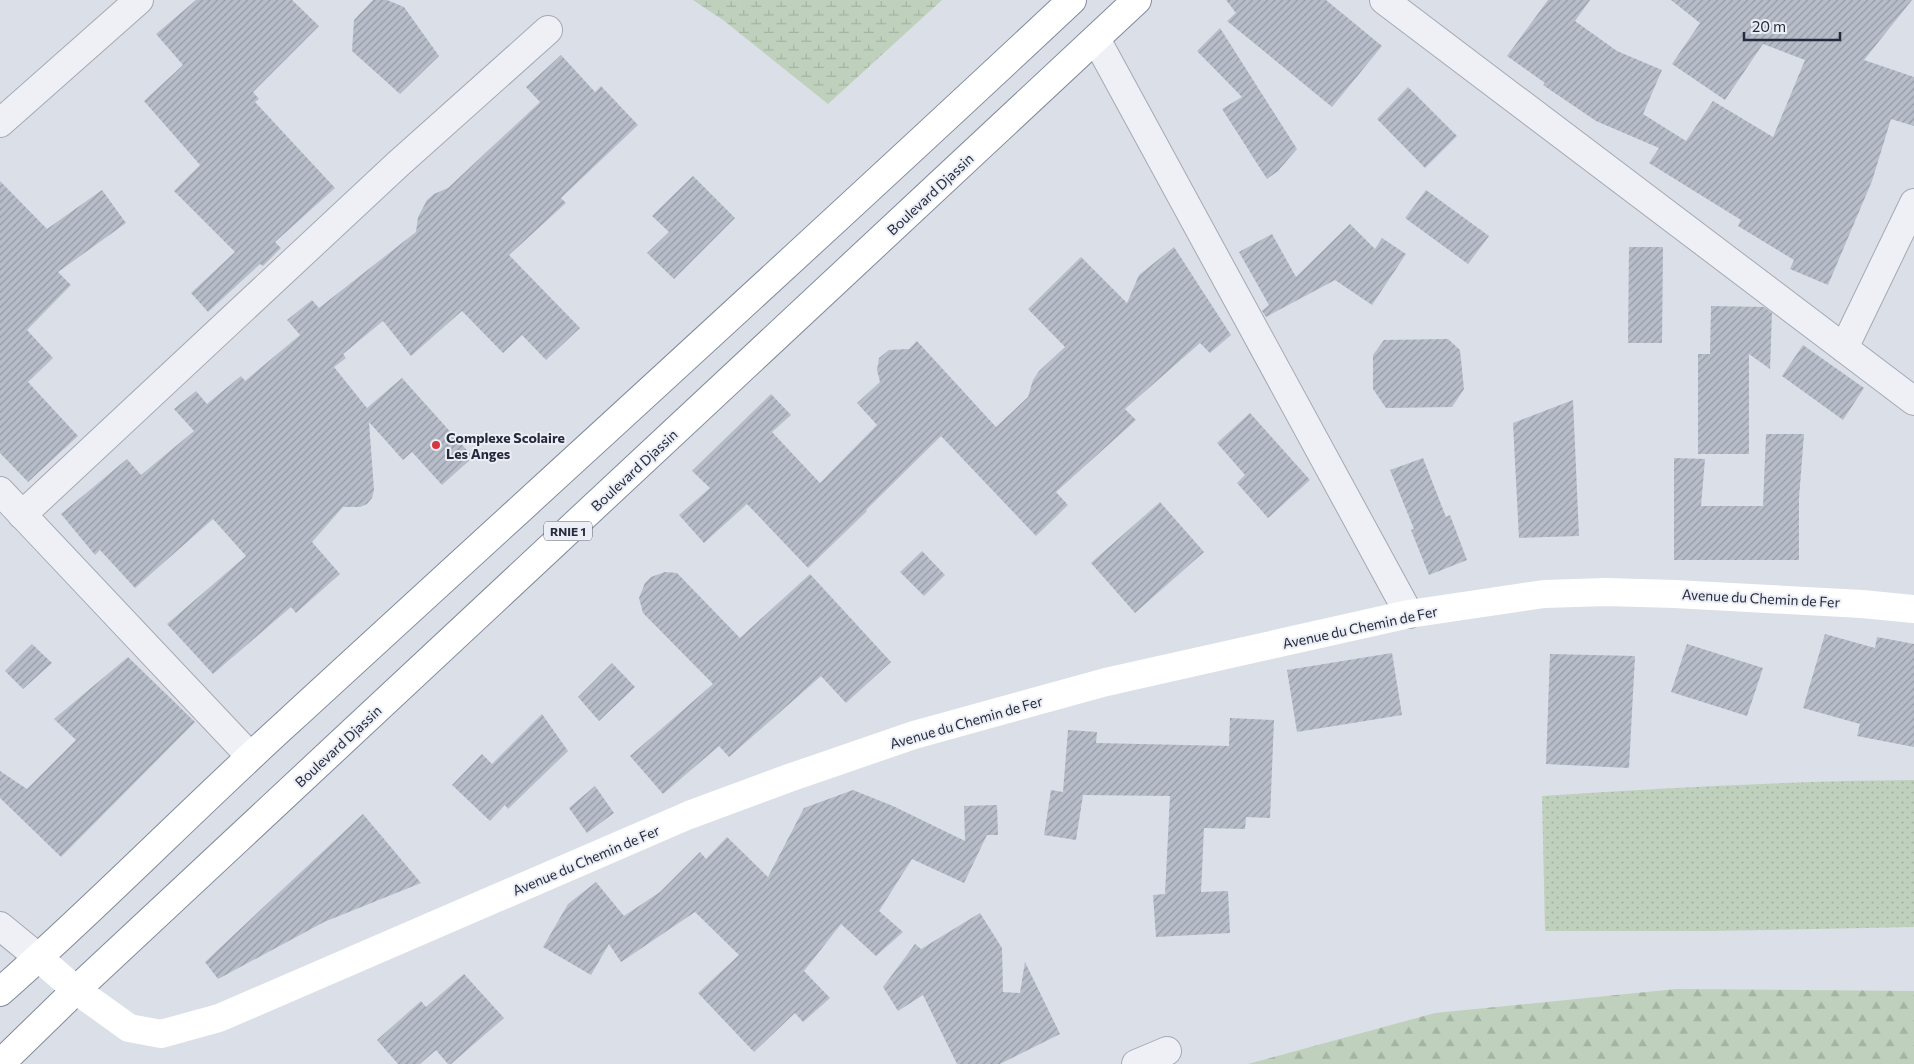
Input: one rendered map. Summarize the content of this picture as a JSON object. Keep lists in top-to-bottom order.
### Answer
{
  "streets": {
    "main road": ["Boulevard Djassin", "RNIE 1", "Avenue du Chemin de Fer"]
  },
  "crossings": [
    ["Boulevard Djassin", "Avenue du Chemin de Fer"]
  ],
  "places": ["Complexe Scolaire Les Anges"],
  "scale_bar": "20 m"
}
